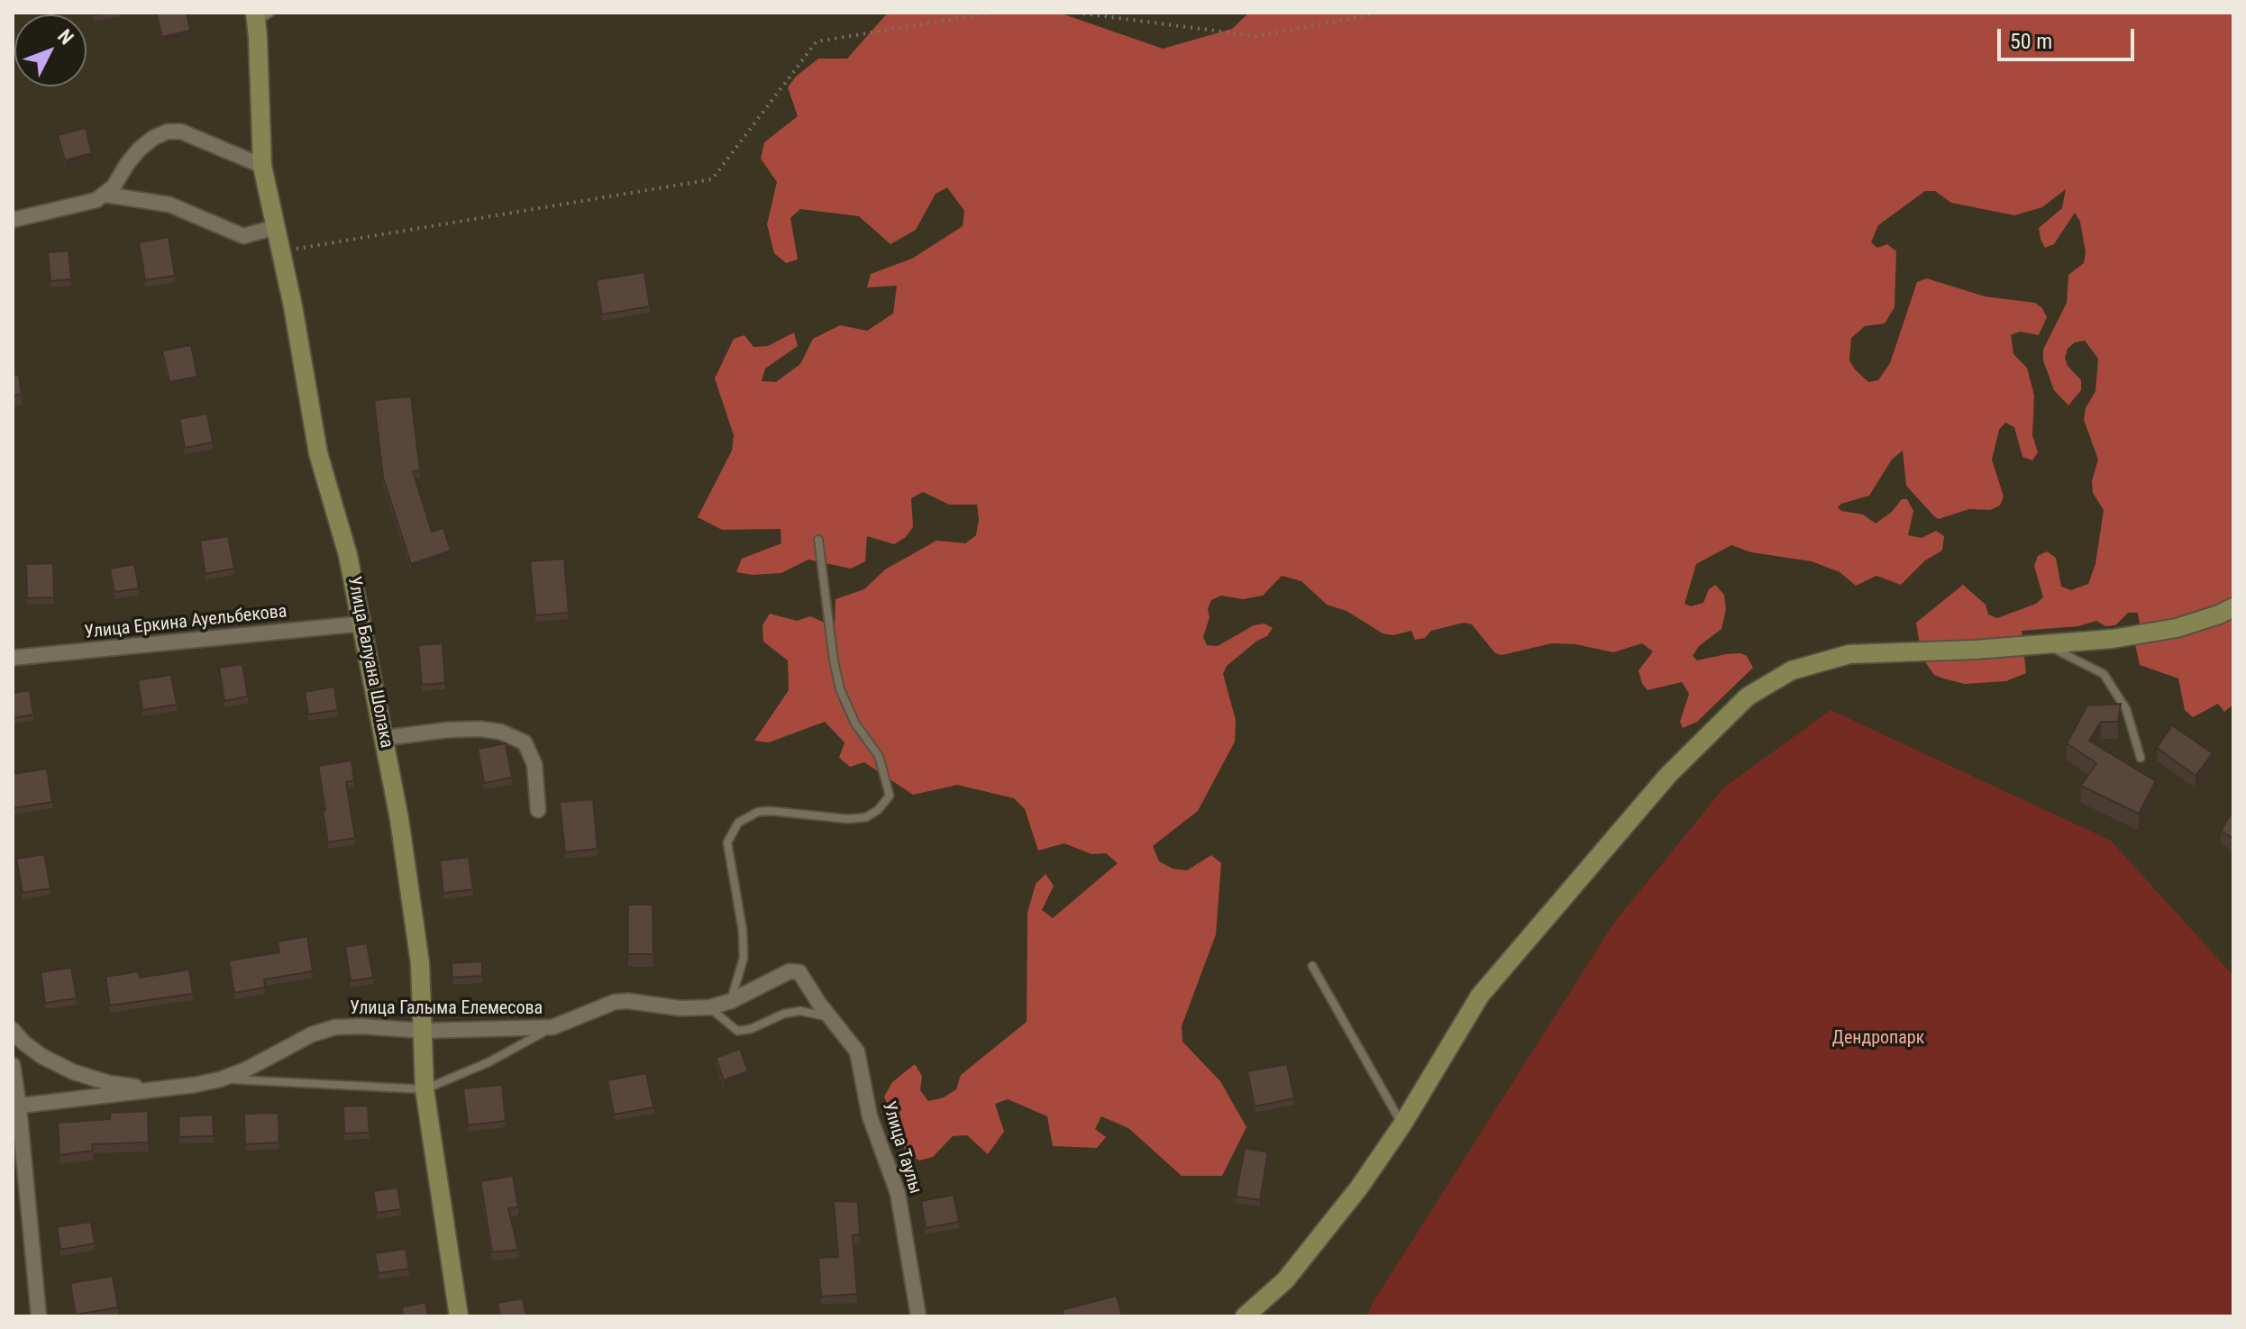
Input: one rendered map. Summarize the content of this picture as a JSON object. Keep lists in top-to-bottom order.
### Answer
{
  "streets": {
    "street": [
      "Улица Еркина Ауельбекова",
      "Улица Балуана Шолака",
      "Улица Галыма Елемесова",
      "Улица Таулы"
    ]
  },
  "crossings": [
    ["Улица Еркина Ауельбекова", "Улица Балуана Шолака"],
    ["Улица Балуана Шолака", "Улица Галыма Елемесова"],
    ["Улица Галыма Елемесова", "Улица Таулы"]
  ],
  "parks": ["Дендропарк"],
  "scale_bar": "50 m",
  "north": "top right"
}
